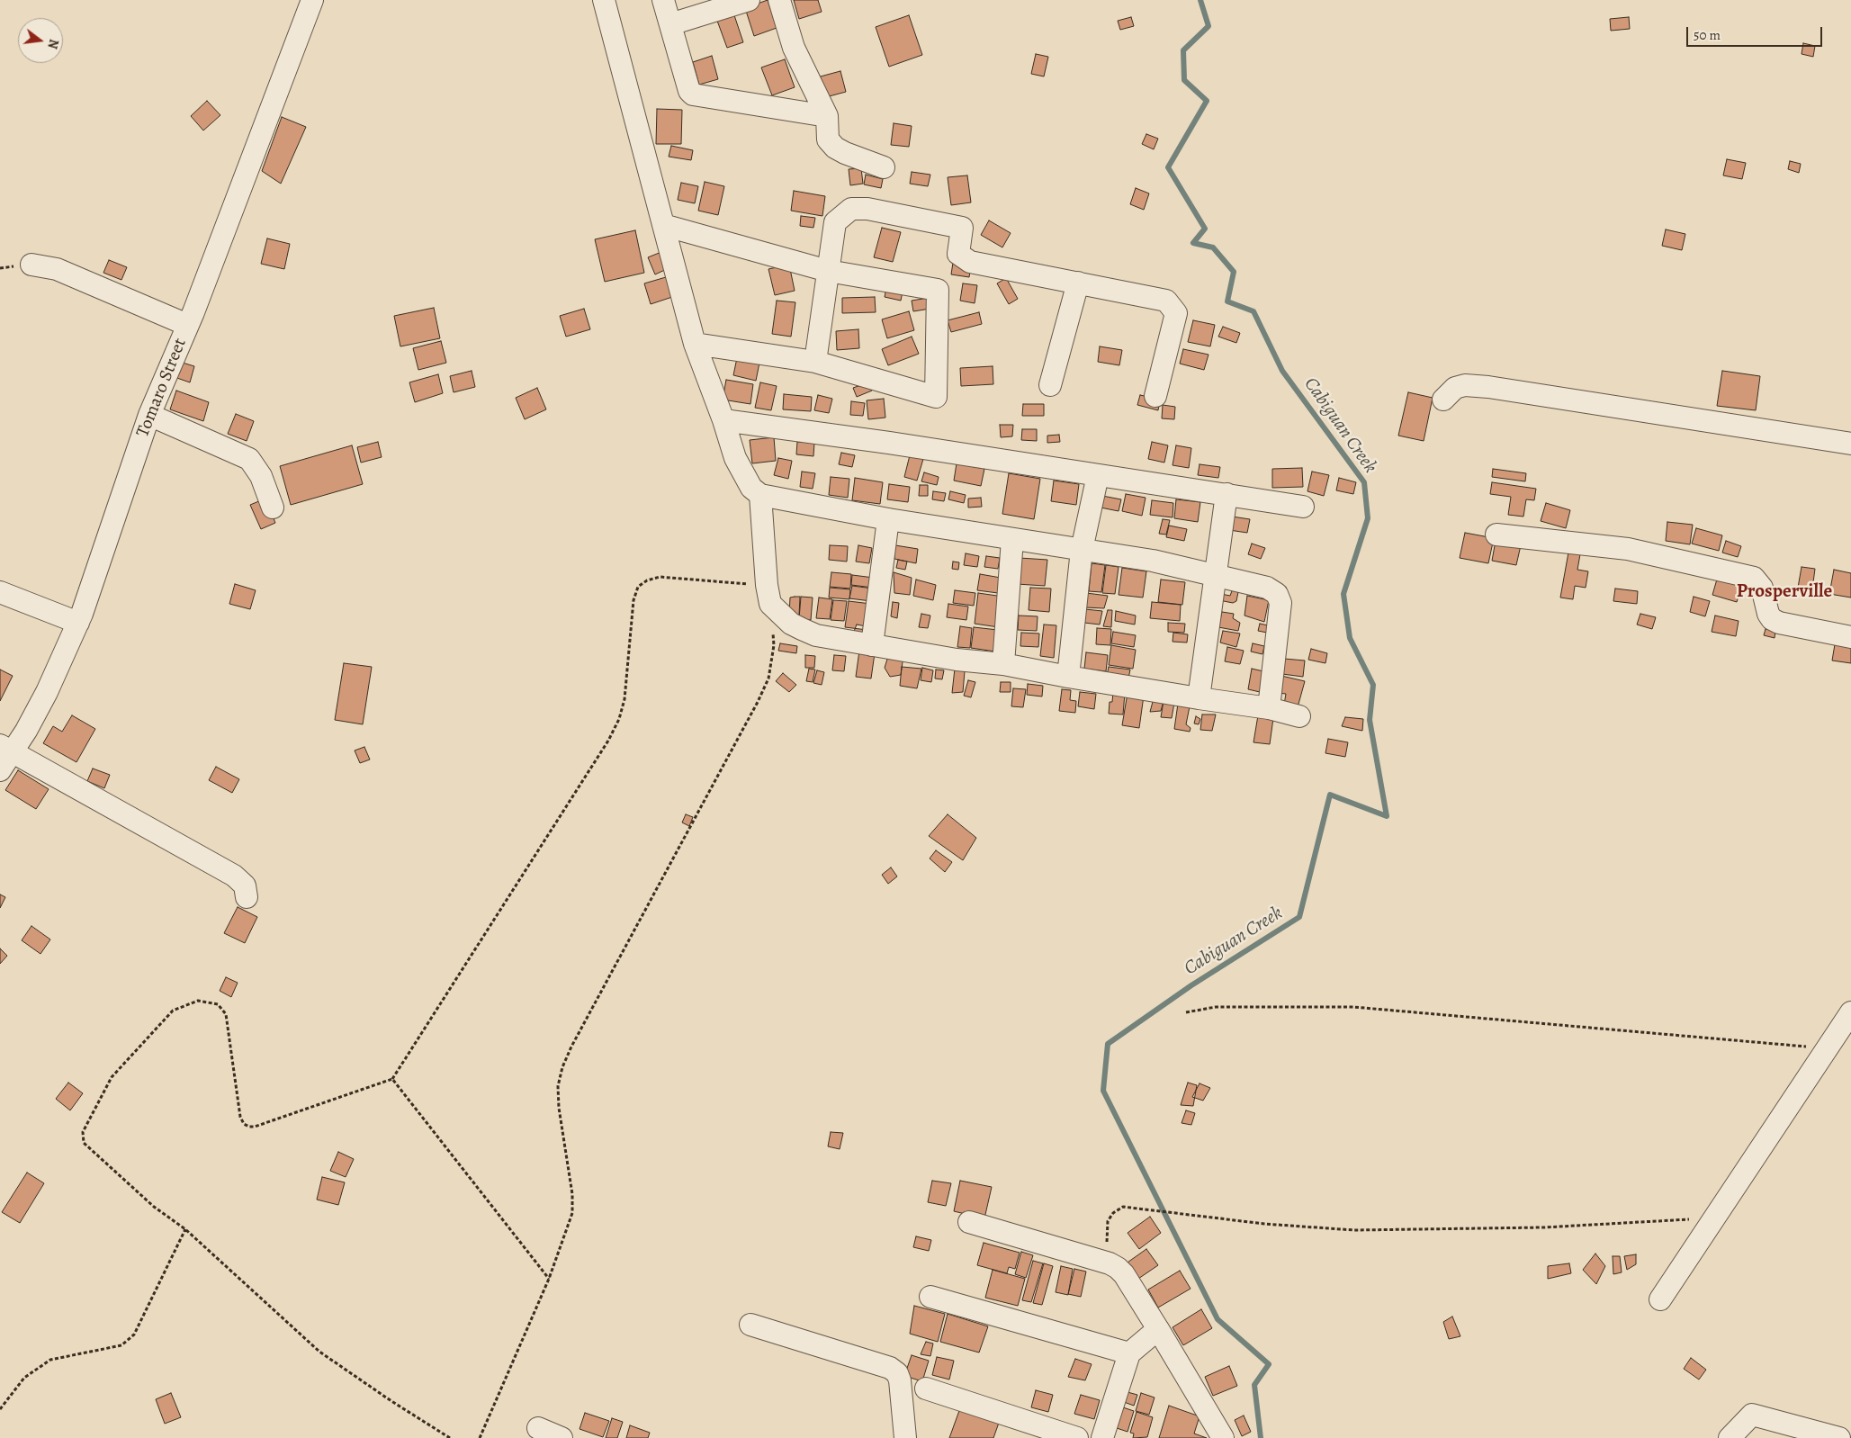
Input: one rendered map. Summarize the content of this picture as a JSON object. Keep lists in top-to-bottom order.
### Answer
{
  "streets": {
    "street": ["Tomaro Street"]
  },
  "districts": ["Prosperville"],
  "water": ["Cabiguan Creek"],
  "scale_bar": "50 m",
  "north": "right"
}
